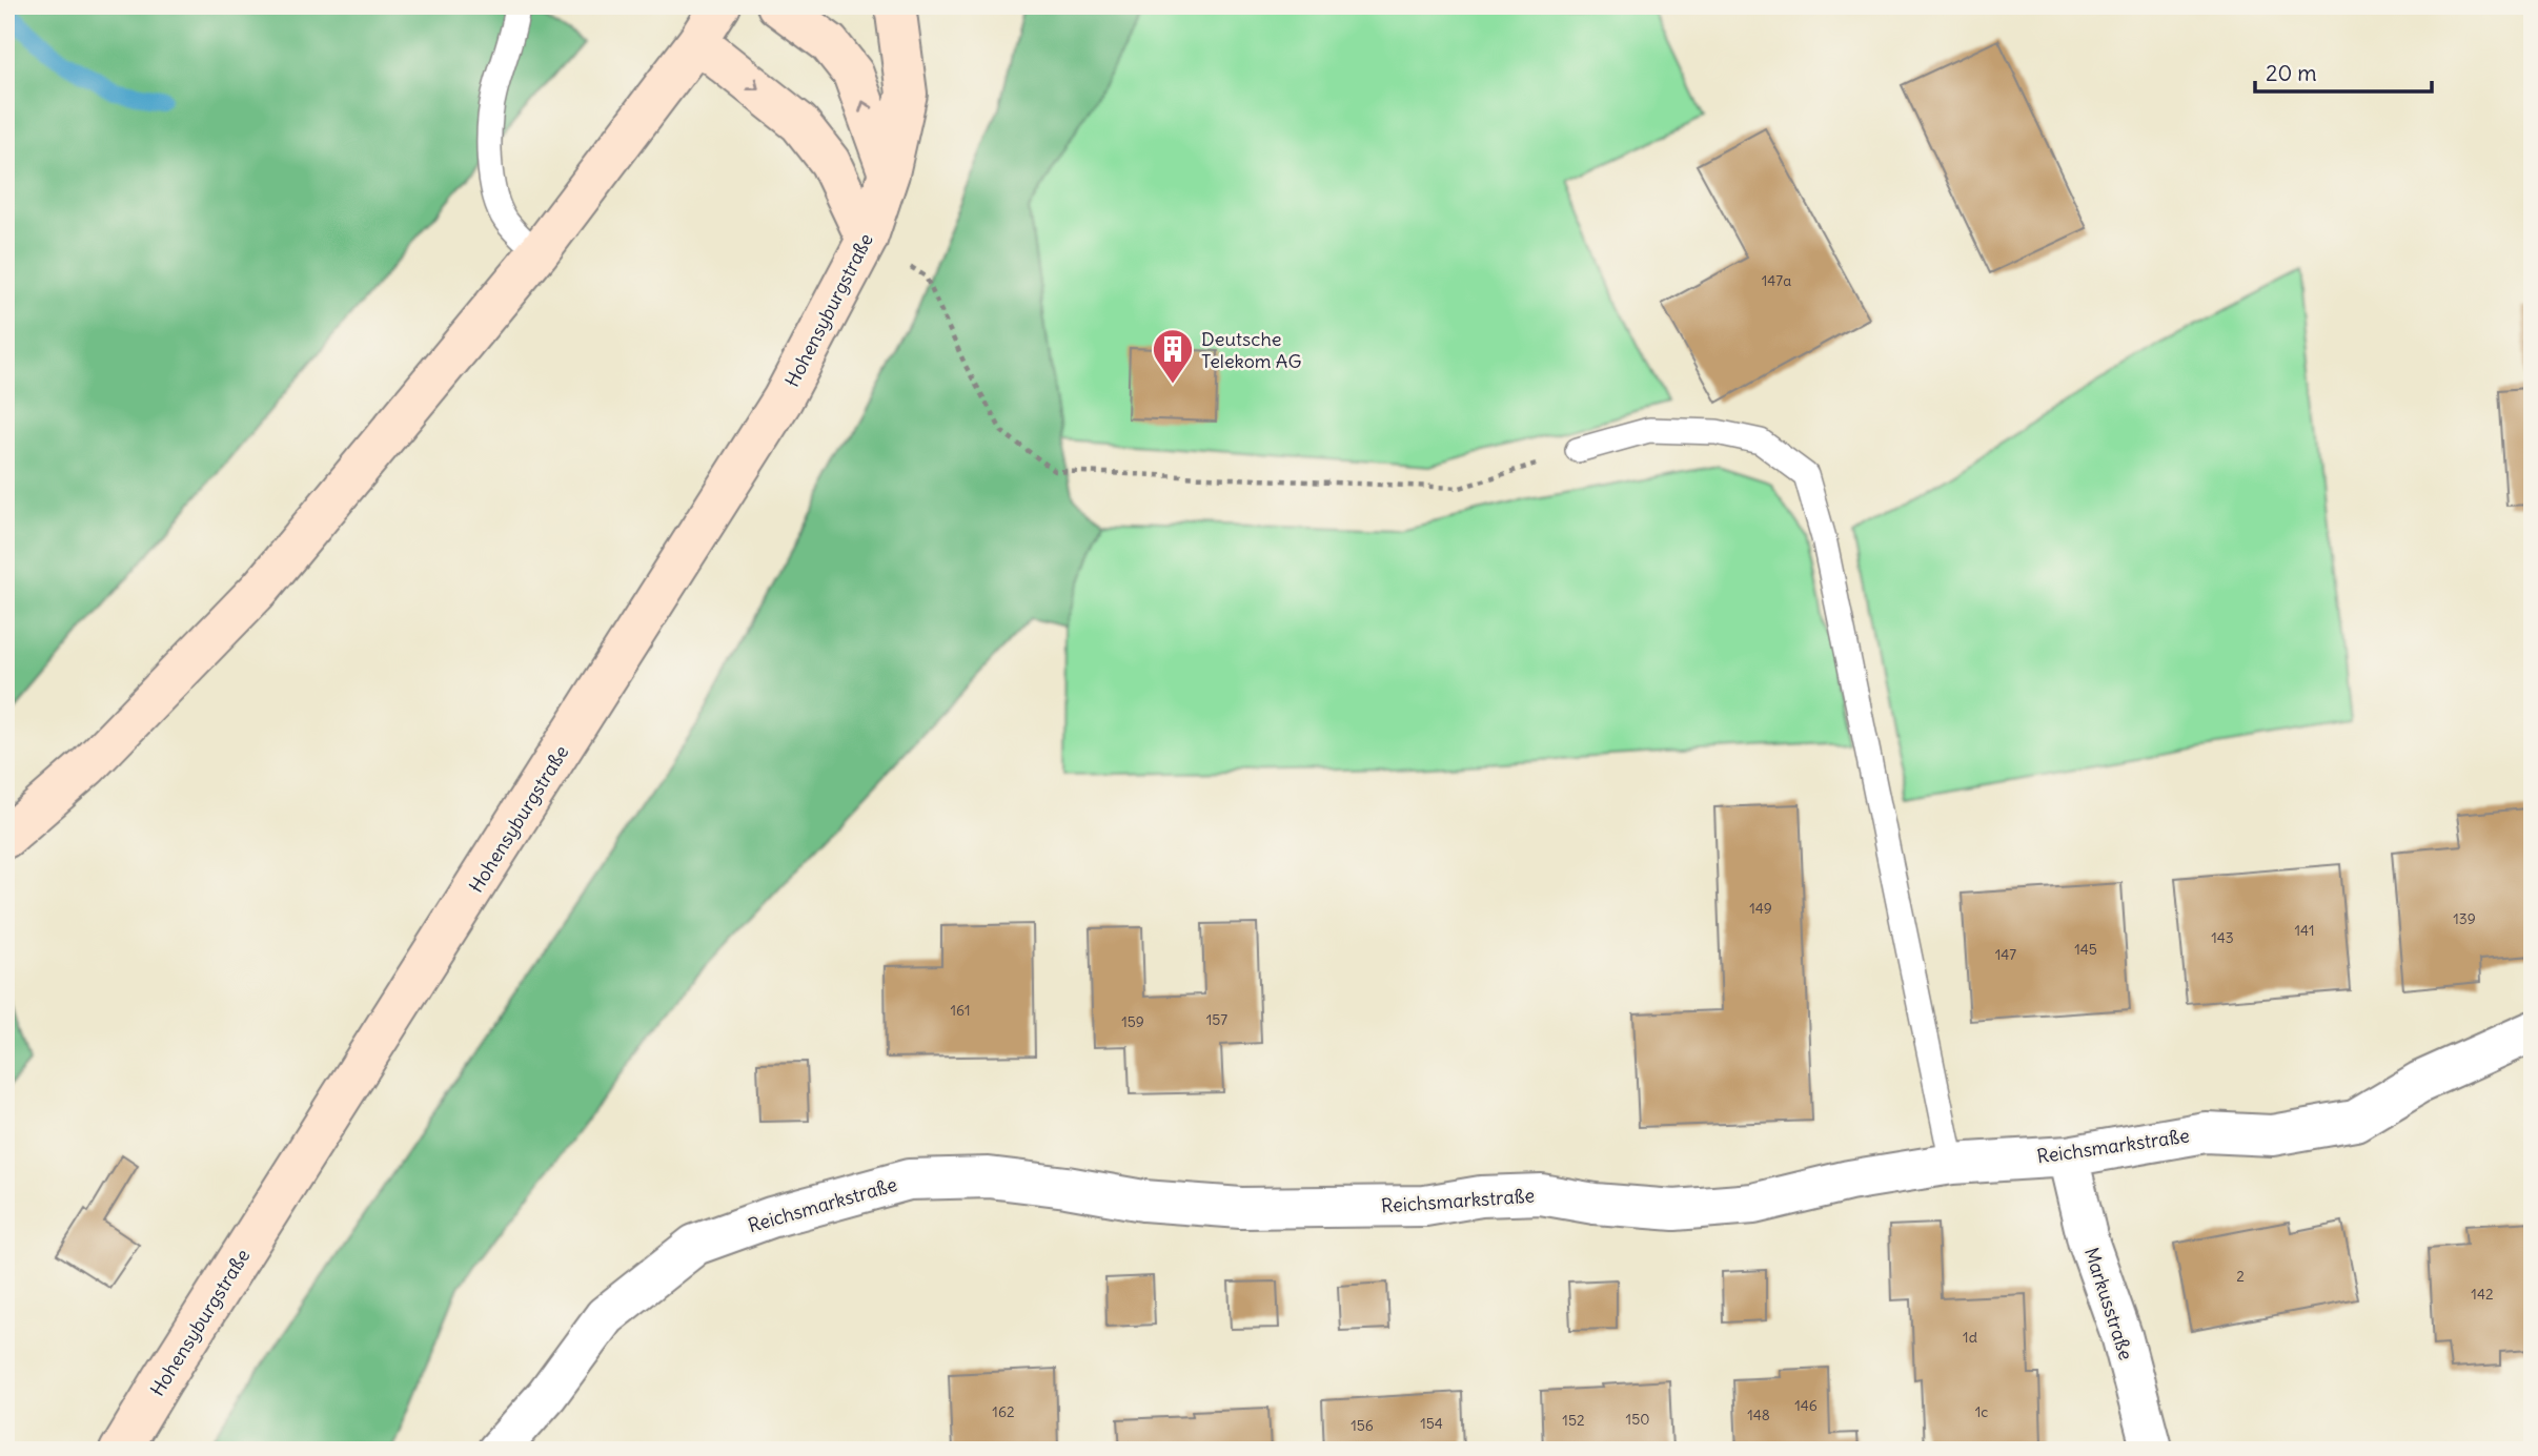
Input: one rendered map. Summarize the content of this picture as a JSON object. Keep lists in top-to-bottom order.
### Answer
{
  "streets": {
    "street": ["Hohensyburgstraße", "Reichsmarkstraße", "Markusstraße"]
  },
  "crossings": [
    ["Reichsmarkstraße", "Markusstraße"]
  ],
  "places": {
    "building": ["Deutsche Telekom AG"]
  },
  "house_numbers": [
    "147a",
    "149",
    "139",
    "141",
    "143",
    "145",
    "147",
    "161",
    "157",
    "159",
    "2",
    "142",
    "1d",
    "146",
    "162",
    "1c",
    "148",
    "150",
    "152",
    "154",
    "156"
  ],
  "scale_bar": "20 m"
}
